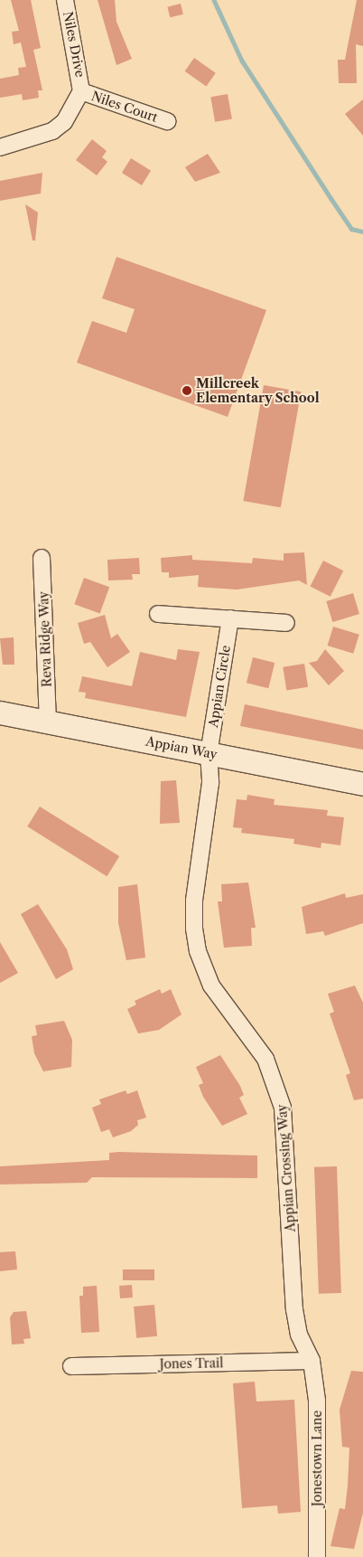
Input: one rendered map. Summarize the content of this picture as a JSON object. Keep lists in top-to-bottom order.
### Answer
{
  "streets": {
    "street": [
      "Niles Drive",
      "Niles Court",
      "Reva Ridge Way",
      "Appian Circle",
      "Appian Way",
      "Appian Crossing Way",
      "Jones Trail",
      "Jonestown Lane"
    ]
  },
  "crossings": [
    ["Niles Drive", "Niles Court"],
    ["Reva Ridge Way", "Appian Way"],
    ["Appian Circle", "Appian Way"],
    ["Appian Circle", "Appian Crossing Way"],
    ["Appian Way", "Appian Crossing Way"],
    ["Appian Crossing Way", "Jones Trail"],
    ["Appian Crossing Way", "Jonestown Lane"],
    ["Jones Trail", "Jonestown Lane"]
  ],
  "places": ["Millcreek Elementary School"]
}
